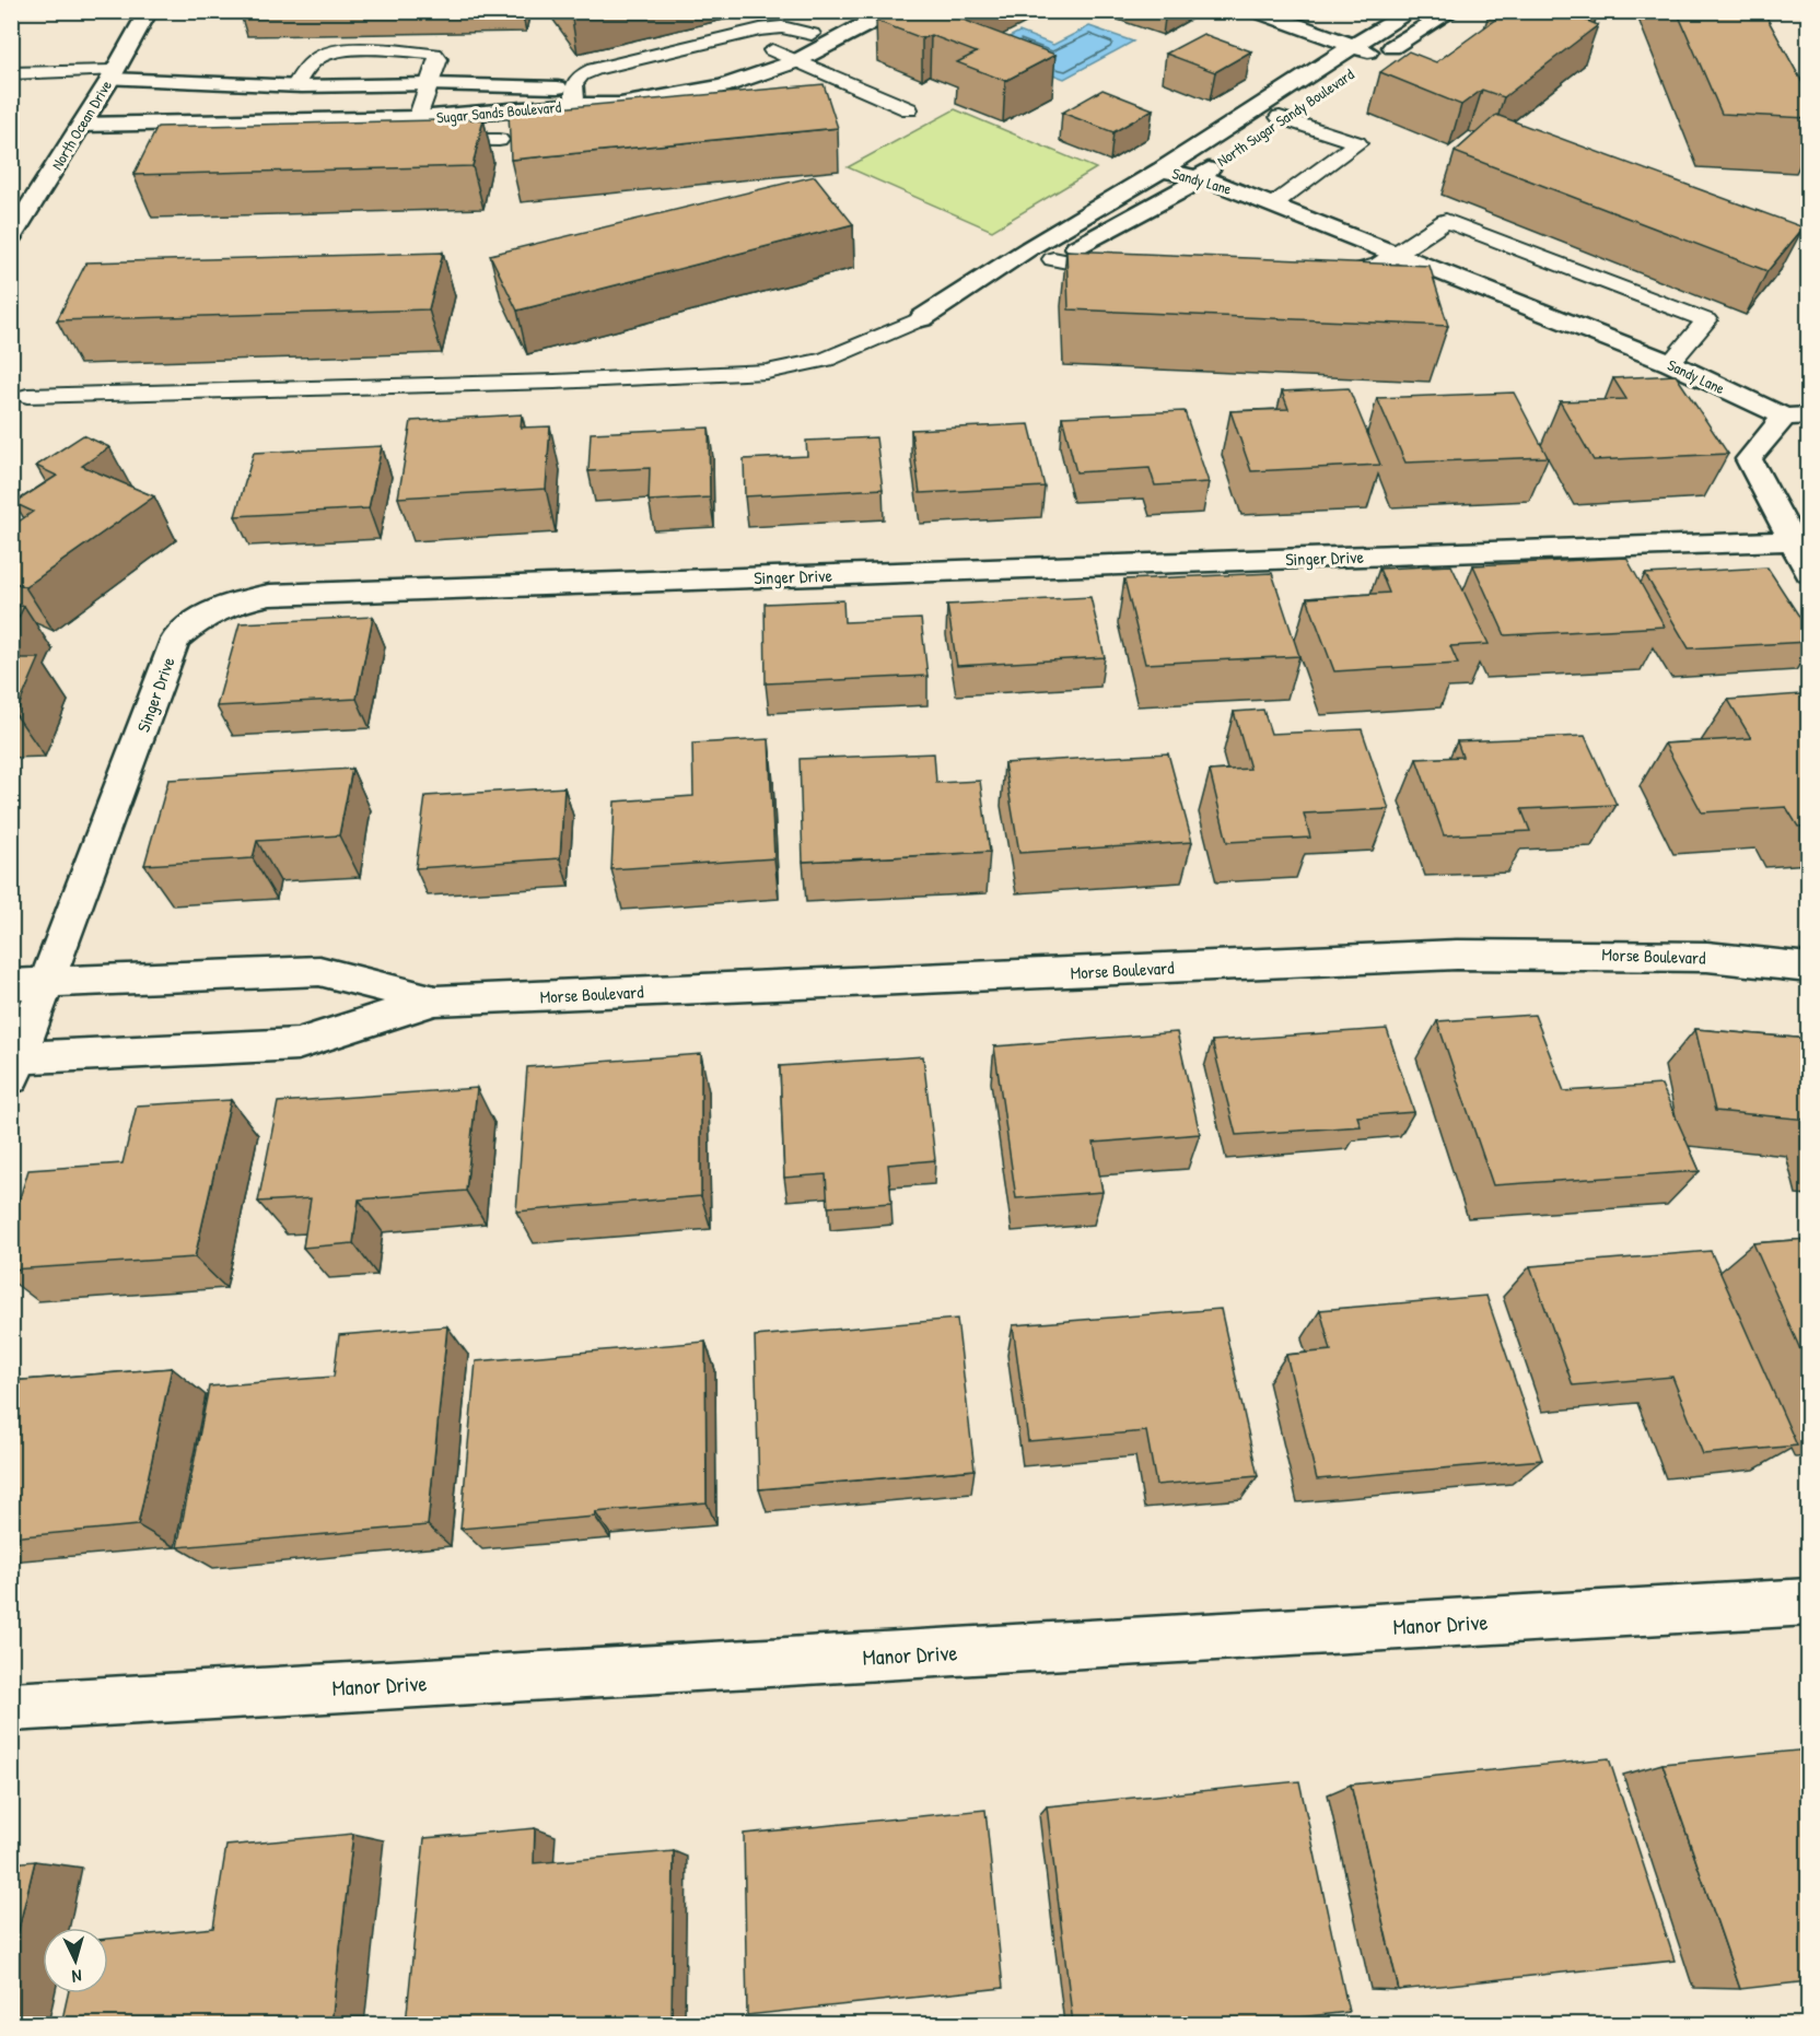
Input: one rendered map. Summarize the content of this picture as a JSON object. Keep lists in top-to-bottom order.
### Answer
{
  "streets": {
    "street": [
      "Sugar Sands Boulevard",
      "North Sugar Sandy Boulevard",
      "North Ocean Drive",
      "Sandy Lane",
      "Singer Drive",
      "Morse Boulevard",
      "Manor Drive"
    ]
  },
  "crossings": [
    ["Sugar Sands Boulevard", "North Ocean Drive"],
    ["North Sugar Sandy Boulevard", "Sandy Lane"],
    ["Singer Drive", "Morse Boulevard"]
  ],
  "north": "bottom"
}
